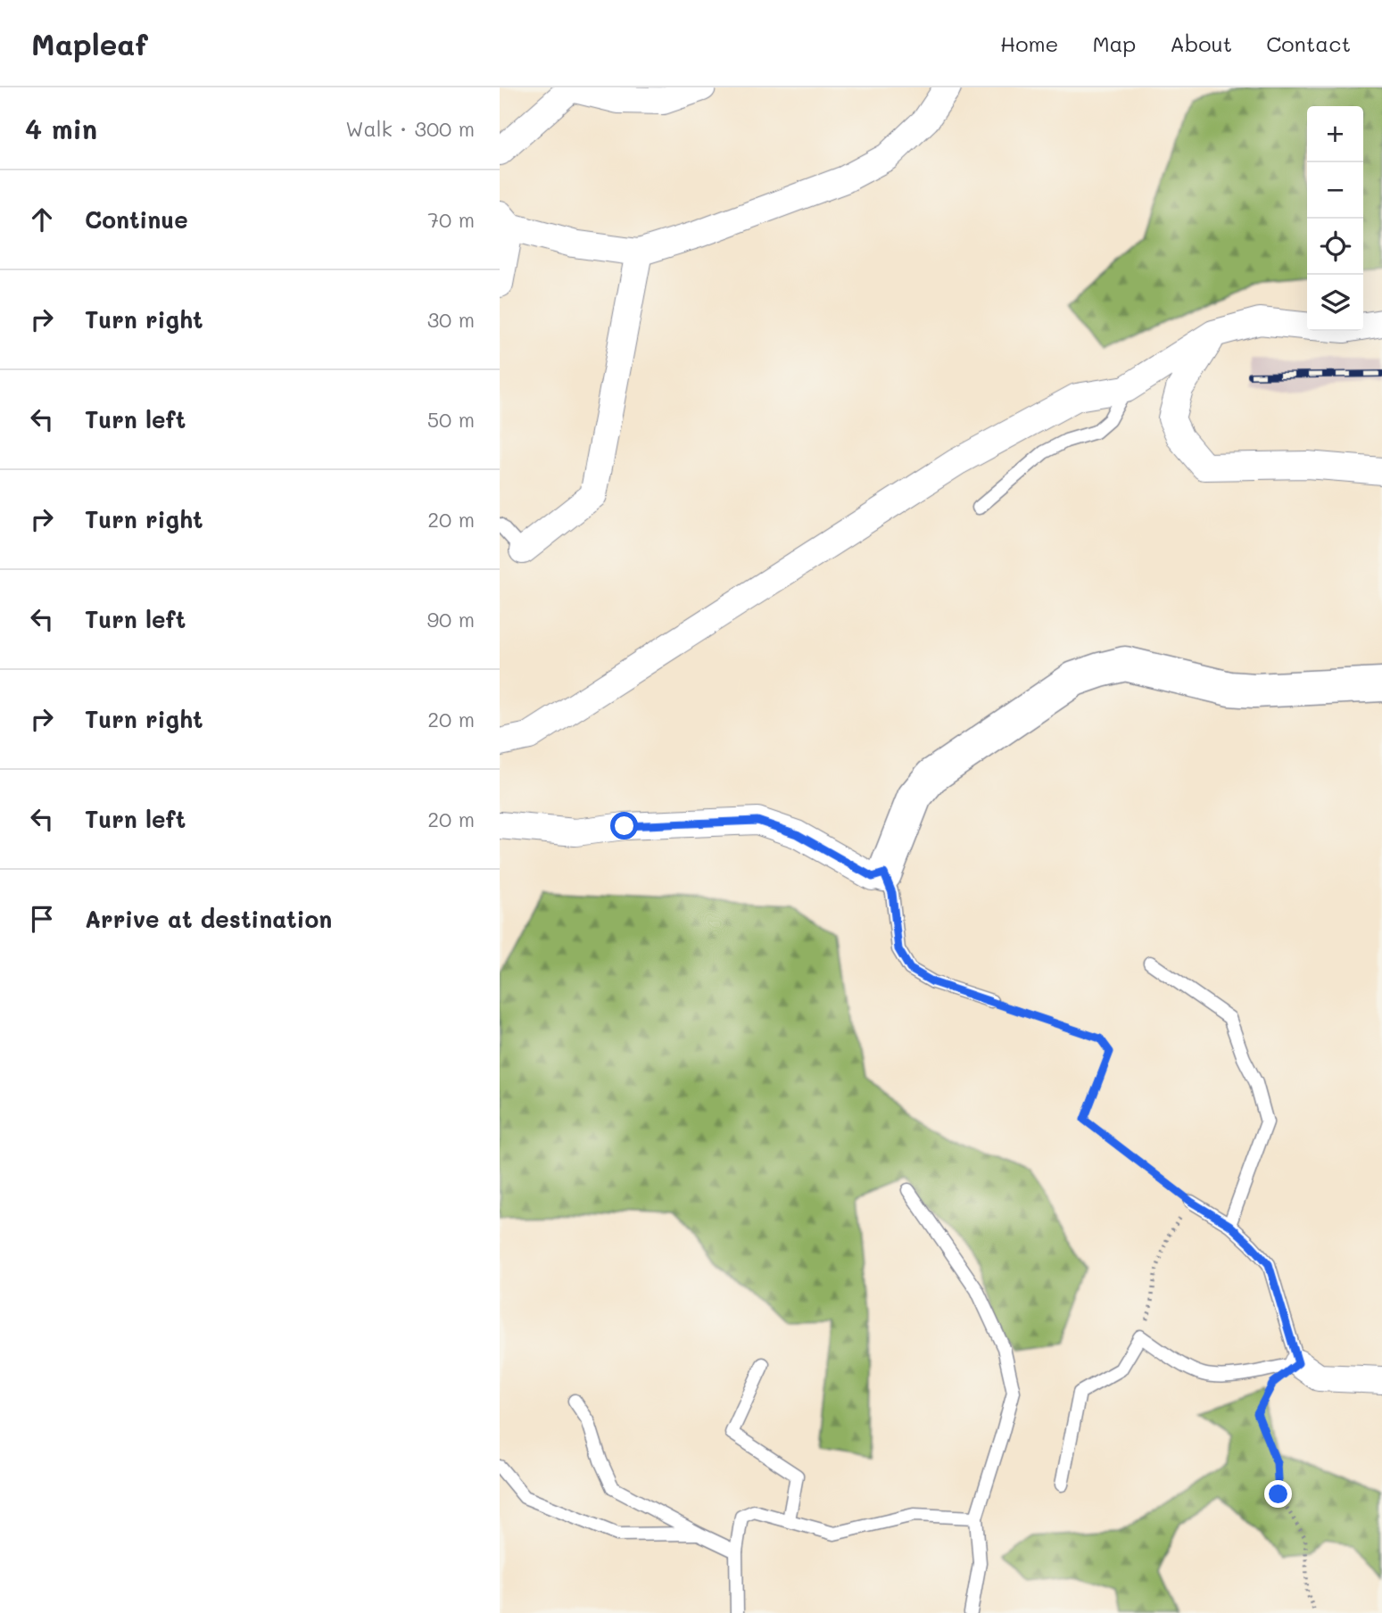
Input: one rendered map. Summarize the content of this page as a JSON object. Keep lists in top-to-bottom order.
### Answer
{
  "page": {
    "header": "Mapleaf",
    "nav": [
      "Home",
      "Map",
      "About",
      "Contact"
    ],
    "heading": ["4 min", "Walk · 300 m"],
    "map_buttons": ["+", "−"],
    "list": [
      ["Continue", "70 m"],
      ["Turn right", "30 m"],
      ["Turn left", "50 m"],
      ["Turn right", "20 m"],
      ["Turn left", "90 m"],
      ["Turn right", "20 m"],
      ["Turn left", "20 m"],
      "Arrive at destination"
    ]
  }
}
